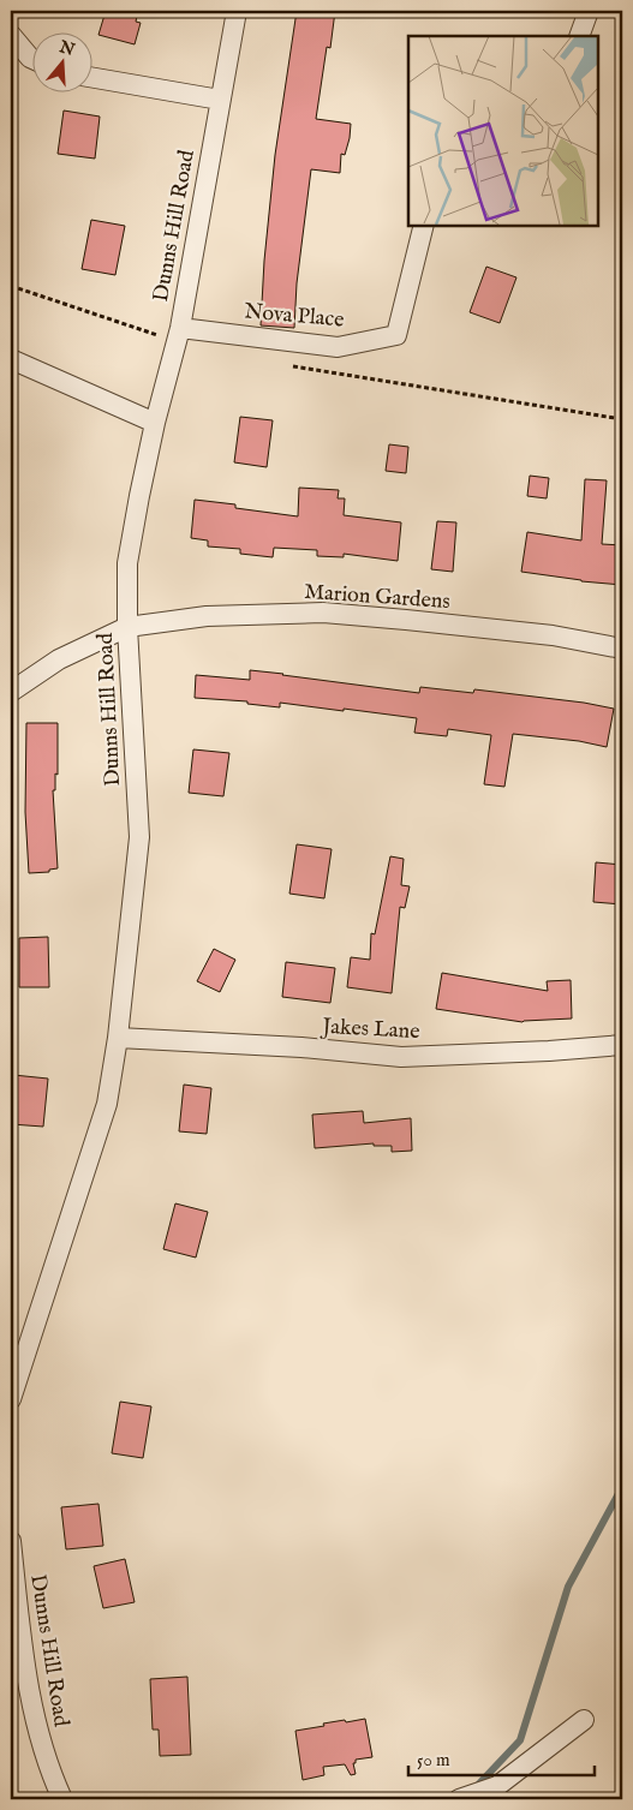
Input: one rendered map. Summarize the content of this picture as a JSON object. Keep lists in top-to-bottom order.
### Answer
{
  "streets": {
    "street": [
      "Dunns Hill Road",
      "Nova Place",
      "Marion Gardens",
      "Jakes Lane"
    ]
  },
  "crossings": [
    ["Dunns Hill Road", "Nova Place"],
    ["Dunns Hill Road", "Marion Gardens"],
    ["Dunns Hill Road", "Jakes Lane"]
  ],
  "scale_bar": "50 m",
  "north": "top"
}
